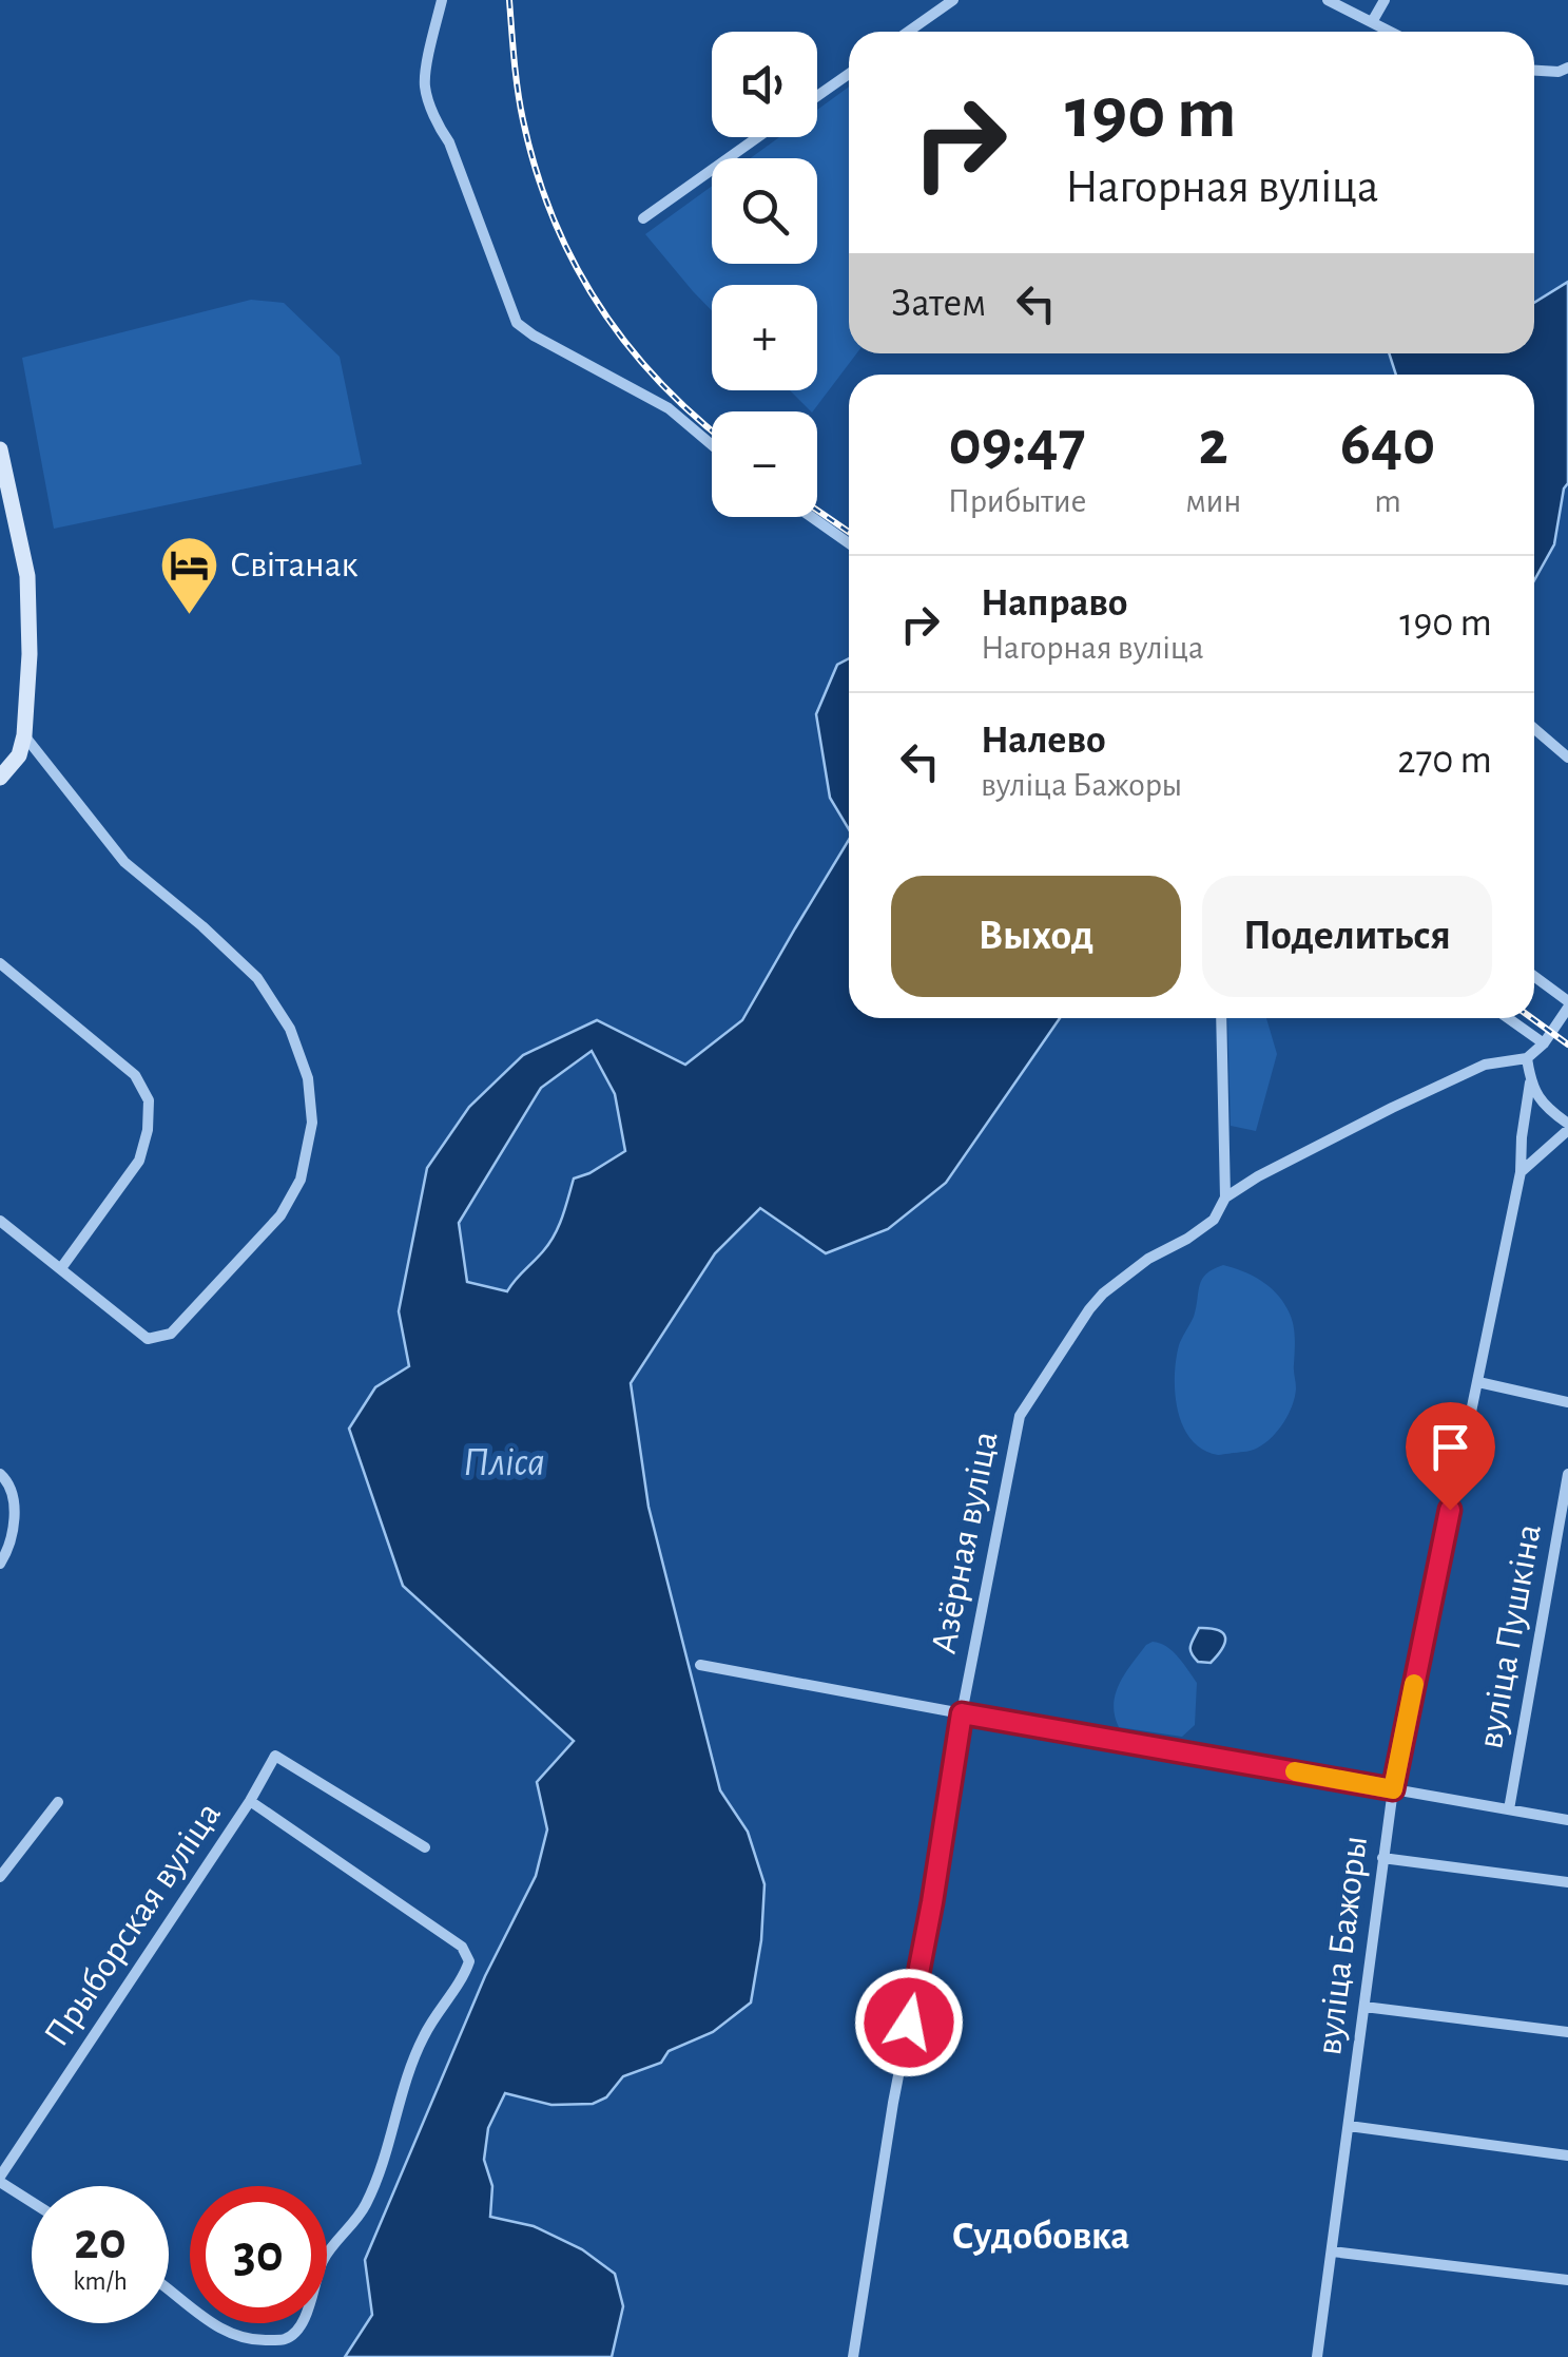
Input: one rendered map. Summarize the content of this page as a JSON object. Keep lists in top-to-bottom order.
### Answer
{
  "streets": {
    "street": [
      "Азёрная вуліца",
      "вуліца Пушкіна",
      "Прыборская вуліца",
      "вуліца Бажоры"
    ]
  },
  "crossings": [
    ["Азёрная вуліца", "вуліца Бажоры"]
  ],
  "districts": ["Судобовка"],
  "water": ["Пліса"],
  "places": {
    "hotel": ["Світанак"]
  },
  "page": {
    "map_buttons": ["+", "−"],
    "turn": ["190 m", "Нагорная вуліца"],
    "then": "Затем",
    "eta": [
      "09:47",
      "Прибытие",
      "2",
      "мин",
      "640",
      "m"
    ],
    "list": [
      {
        "name": "Направо",
        "note": "Нагорная вуліца",
        "value": "190 m"
      },
      {
        "name": "Налево",
        "note": "вуліца Бажоры",
        "value": "270 m"
      }
    ],
    "buttons": ["Выход", "Поделиться"],
    "speed": "20 km/h",
    "limit": "30"
  }
}
